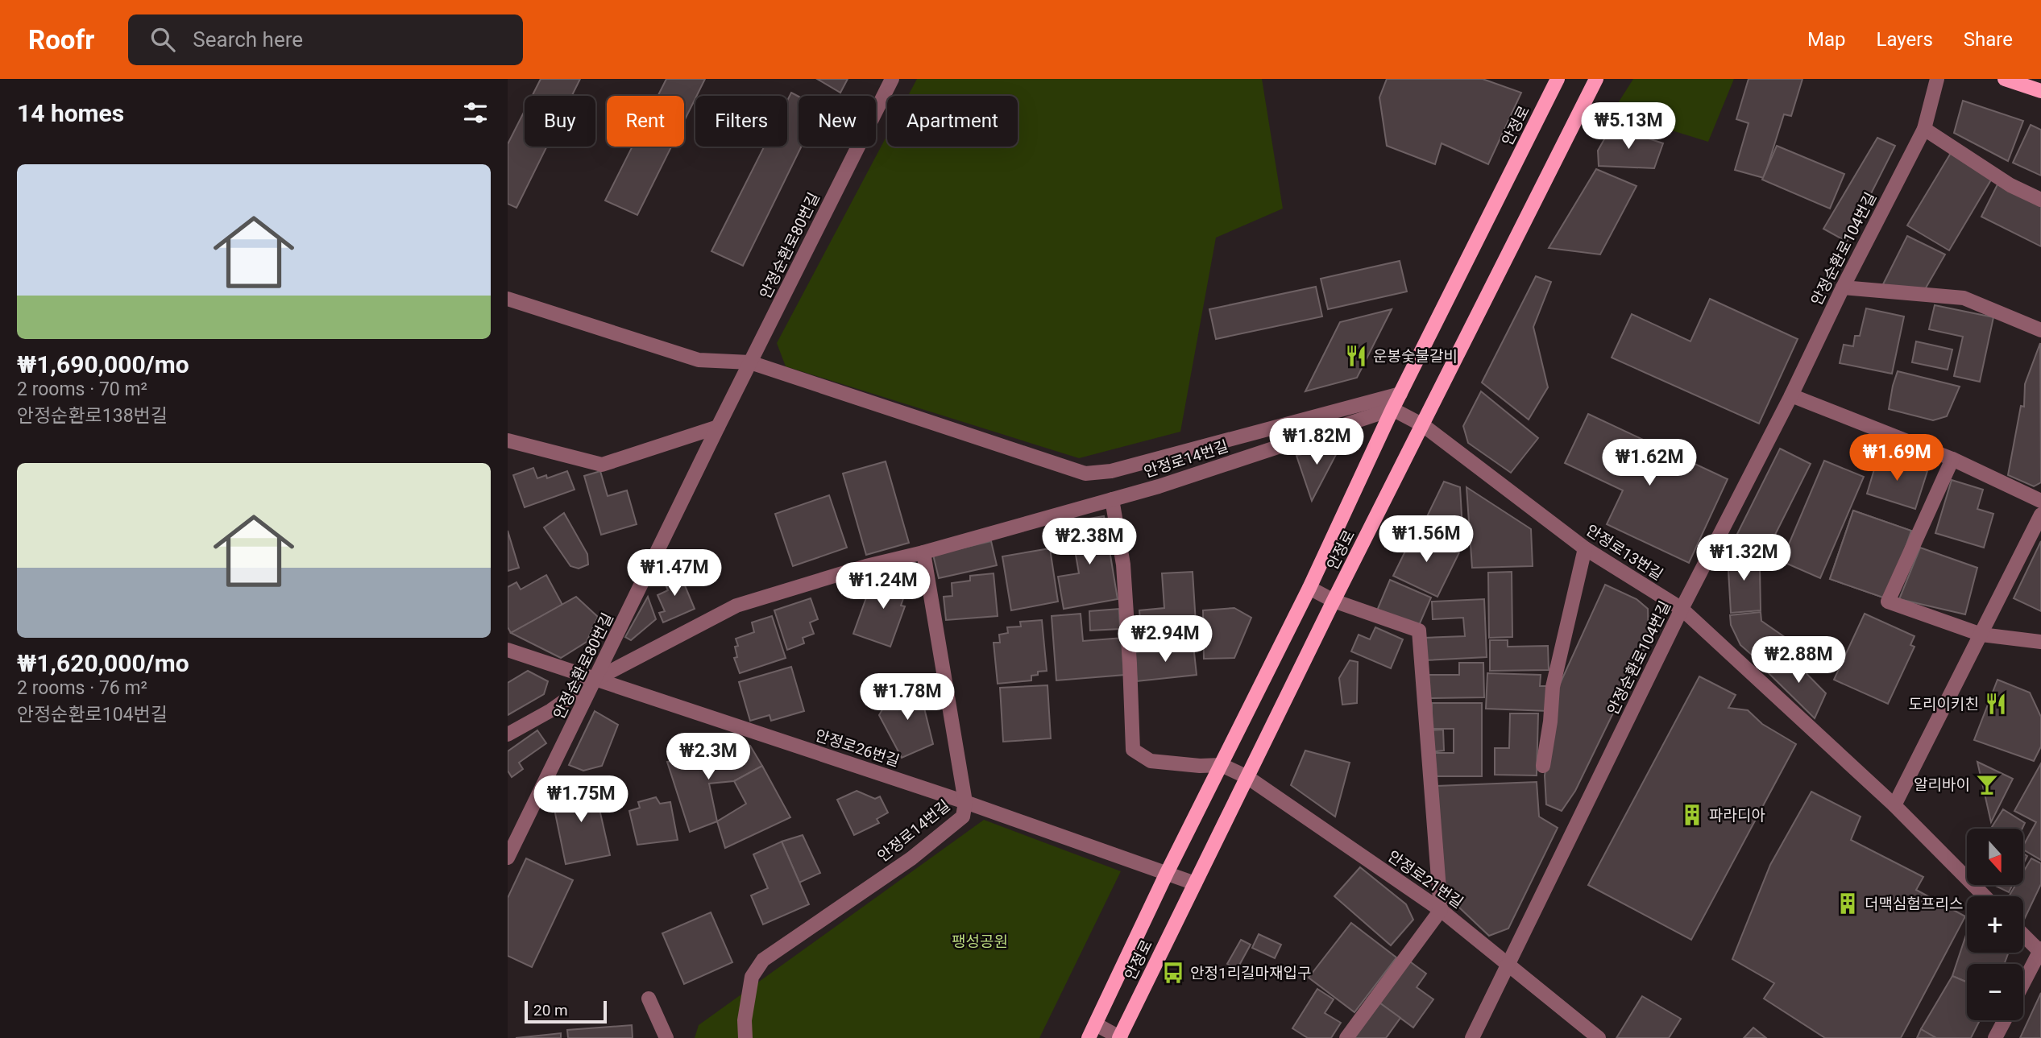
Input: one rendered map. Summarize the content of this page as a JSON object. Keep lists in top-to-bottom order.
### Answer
{
  "streets": {
    "main road": ["안정로"],
    "street": [
      "안정순환로80번길",
      "안정순환로104번길",
      "안정로14번길",
      "안정로13번길",
      "안정로26번길",
      "안정로21번길"
    ]
  },
  "crossings": [
    ["안정로", "안정로14번길"],
    ["안정로", "안정로13번길"],
    ["안정로", "안정로26번길"],
    ["안정로", "안정로21번길"],
    ["안정순환로80번길", "안정로14번길"],
    ["안정순환로80번길", "안정로26번길"],
    ["안정순환로104번길", "안정로13번길"],
    ["안정순환로104번길", "안정로21번길"],
    ["안정로14번길", "안정로13번길"],
    ["안정로14번길", "안정로26번길"]
  ],
  "parks": ["팽성공원"],
  "places": {
    "restaurant": ["운봉숯불갈비", "도리이키친"],
    "bar": ["알리바이"],
    "building": ["파라디아", "더맥심험프리스"],
    "bus stop": ["안정1리길마재입구"]
  },
  "scale_bar": "20 m",
  "north": "bottom",
  "page": {
    "header": "Roofr",
    "search": "Search here",
    "nav": ["Map", "Layers", "Share"],
    "heading": "14 homes",
    "chip": [
      "Buy",
      "Rent",
      "Filters",
      "New",
      "Apartment"
    ],
    "price": [
      "₩5.13M",
      "₩1.82M",
      "₩1.69M",
      "₩1.62M",
      "₩1.56M",
      "₩2.38M",
      "₩1.32M",
      "₩1.47M",
      "₩1.24M",
      "₩2.94M",
      "₩2.88M",
      "₩1.78M",
      "₩2.3M",
      "₩1.75M"
    ],
    "list": [
      {
        "name": "₩1,690,000/mo",
        "note": "2 rooms · 70 m² · 안정순환로138번길"
      },
      {
        "name": "₩1,620,000/mo",
        "note": "2 rooms · 76 m² · 안정순환로104번길"
      }
    ],
    "map_buttons": ["+", "−"],
    "scale": "20 m"
  }
}
